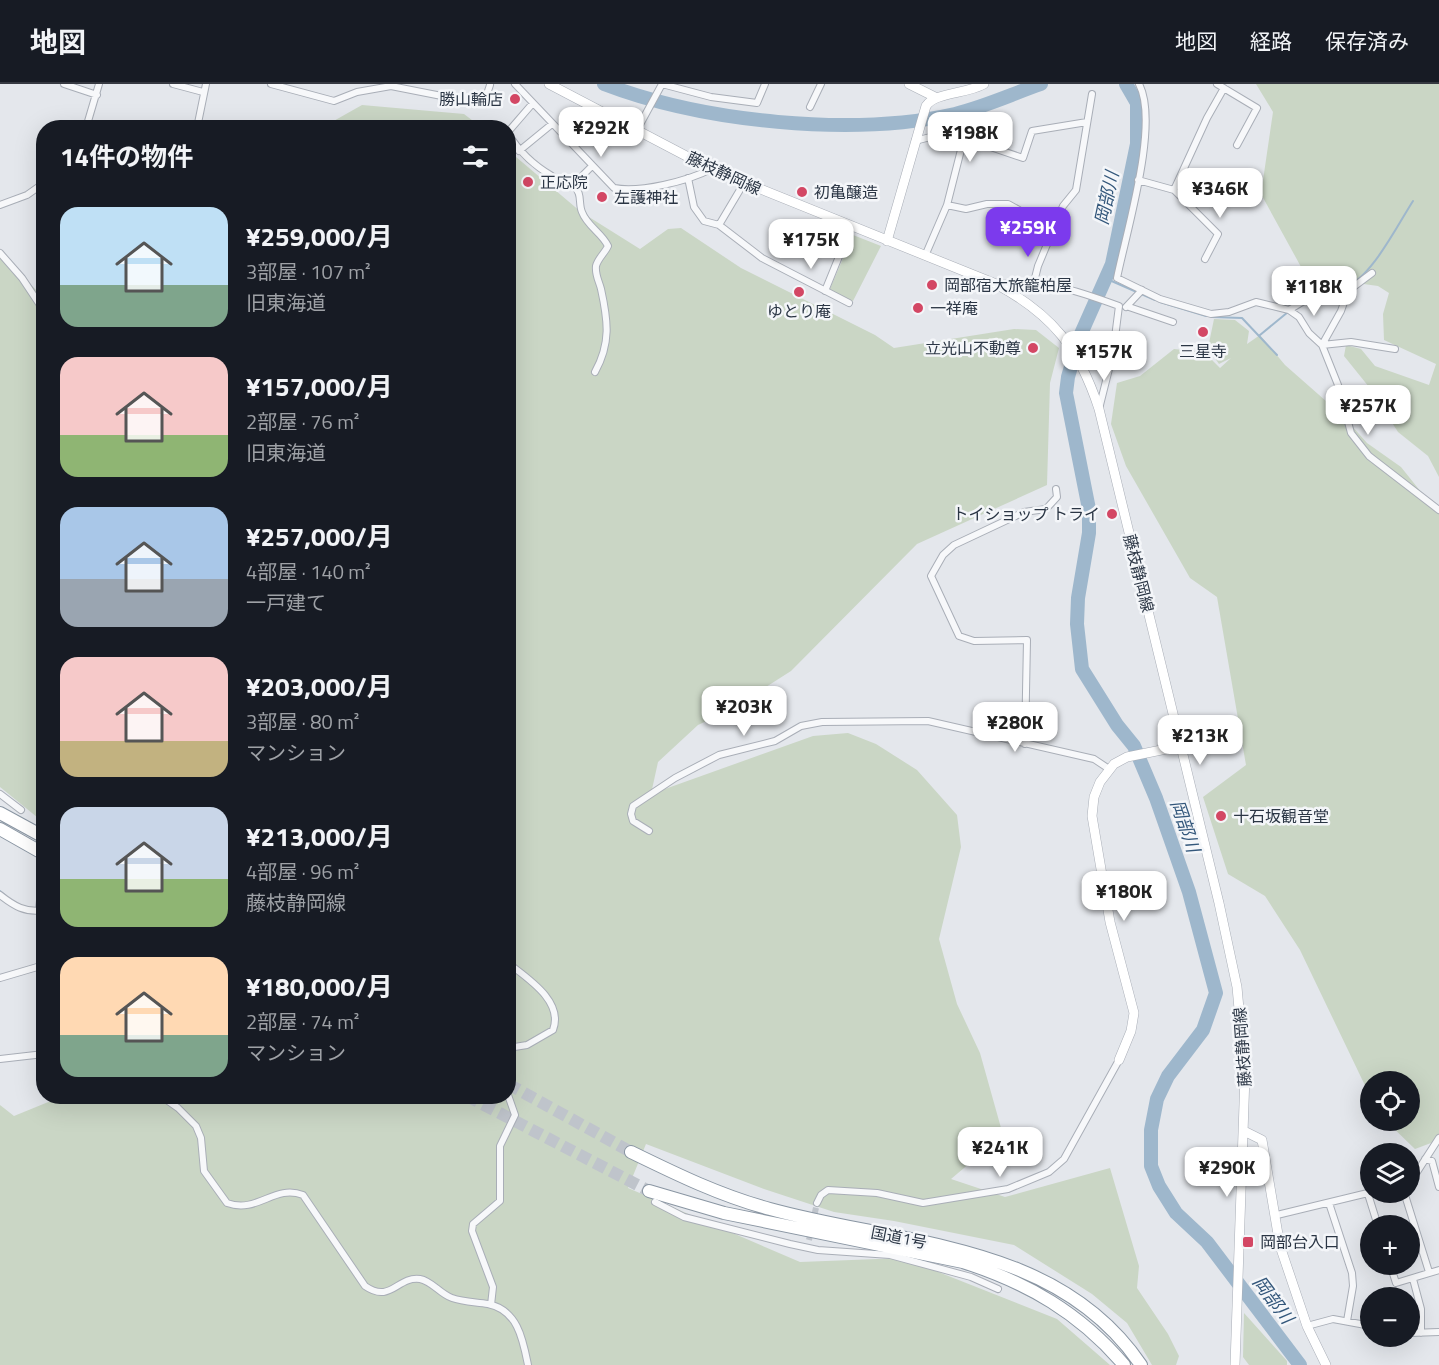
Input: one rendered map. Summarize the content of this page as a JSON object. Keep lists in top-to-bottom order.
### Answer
{
  "streets": {
    "highway": ["国道1号"],
    "main road": ["藤枝静岡線"]
  },
  "water": ["岡部川"],
  "places": {
    "other": [
      "勝山輪店",
      "正応院",
      "初亀醸造",
      "左護神社",
      "岡部宿大旅籠柏屋",
      "ゆとり庵",
      "一祥庵",
      "三星寺",
      "立光山不動尊",
      "トイショップ トライ",
      "十石坂観音堂"
    ],
    "transit": ["岡部台入口"]
  },
  "page": {
    "header": "地図",
    "nav": ["地図", "経路", "保存済み"],
    "price": [
      "¥292K",
      "¥198K",
      "¥346K",
      "¥259K",
      "¥175K",
      "¥118K",
      "¥157K",
      "¥257K",
      "¥203K",
      "¥280K",
      "¥213K",
      "¥180K",
      "¥241K",
      "¥290K"
    ],
    "heading": "14件の物件",
    "list": [
      {
        "name": "¥259,000/月",
        "note": "3部屋 · 107 m² · 旧東海道"
      },
      {
        "name": "¥157,000/月",
        "note": "2部屋 · 76 m² · 旧東海道"
      },
      {
        "name": "¥257,000/月",
        "note": "4部屋 · 140 m² · 一戸建て"
      },
      {
        "name": "¥203,000/月",
        "note": "3部屋 · 80 m² · マンション"
      },
      {
        "name": "¥213,000/月",
        "note": "4部屋 · 96 m² · 藤枝静岡線"
      },
      {
        "name": "¥180,000/月",
        "note": "2部屋 · 74 m² · マンション"
      }
    ],
    "map_buttons": ["+", "−"]
  }
}
